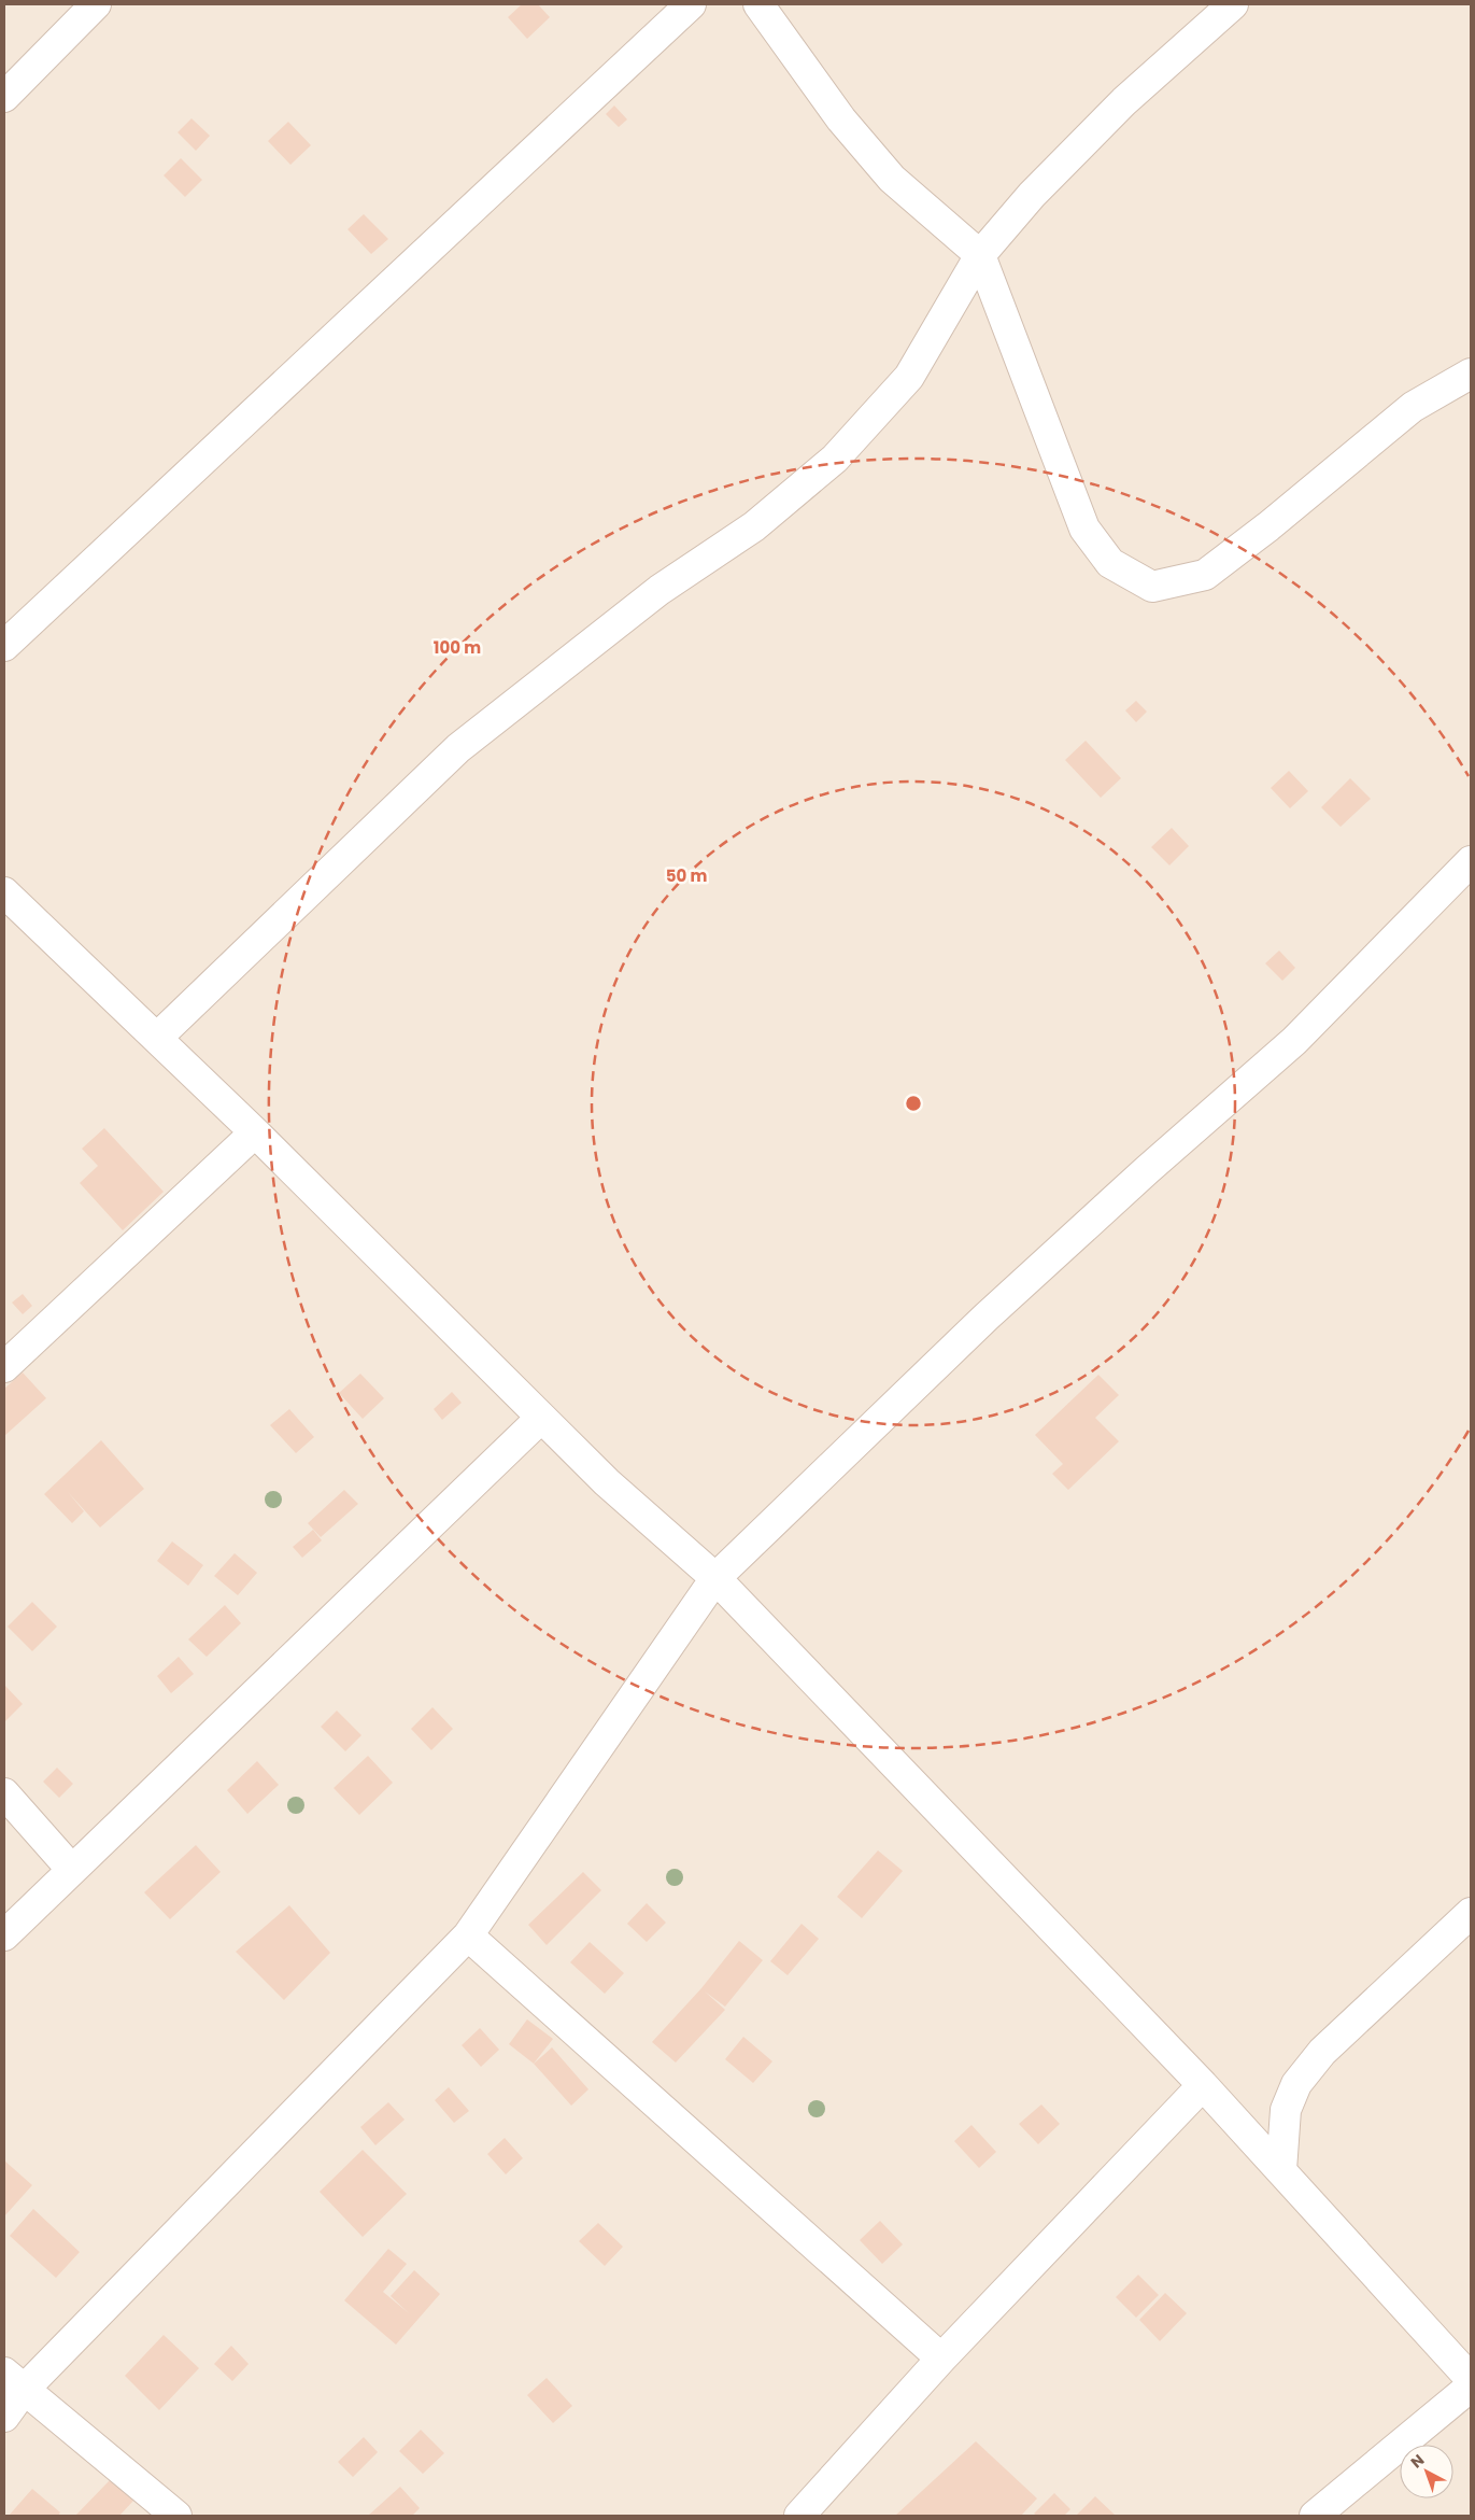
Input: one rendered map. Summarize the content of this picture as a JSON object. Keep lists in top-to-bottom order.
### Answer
{
  "north": "top left",
  "rings": ["100 m", "50 m"]
}
